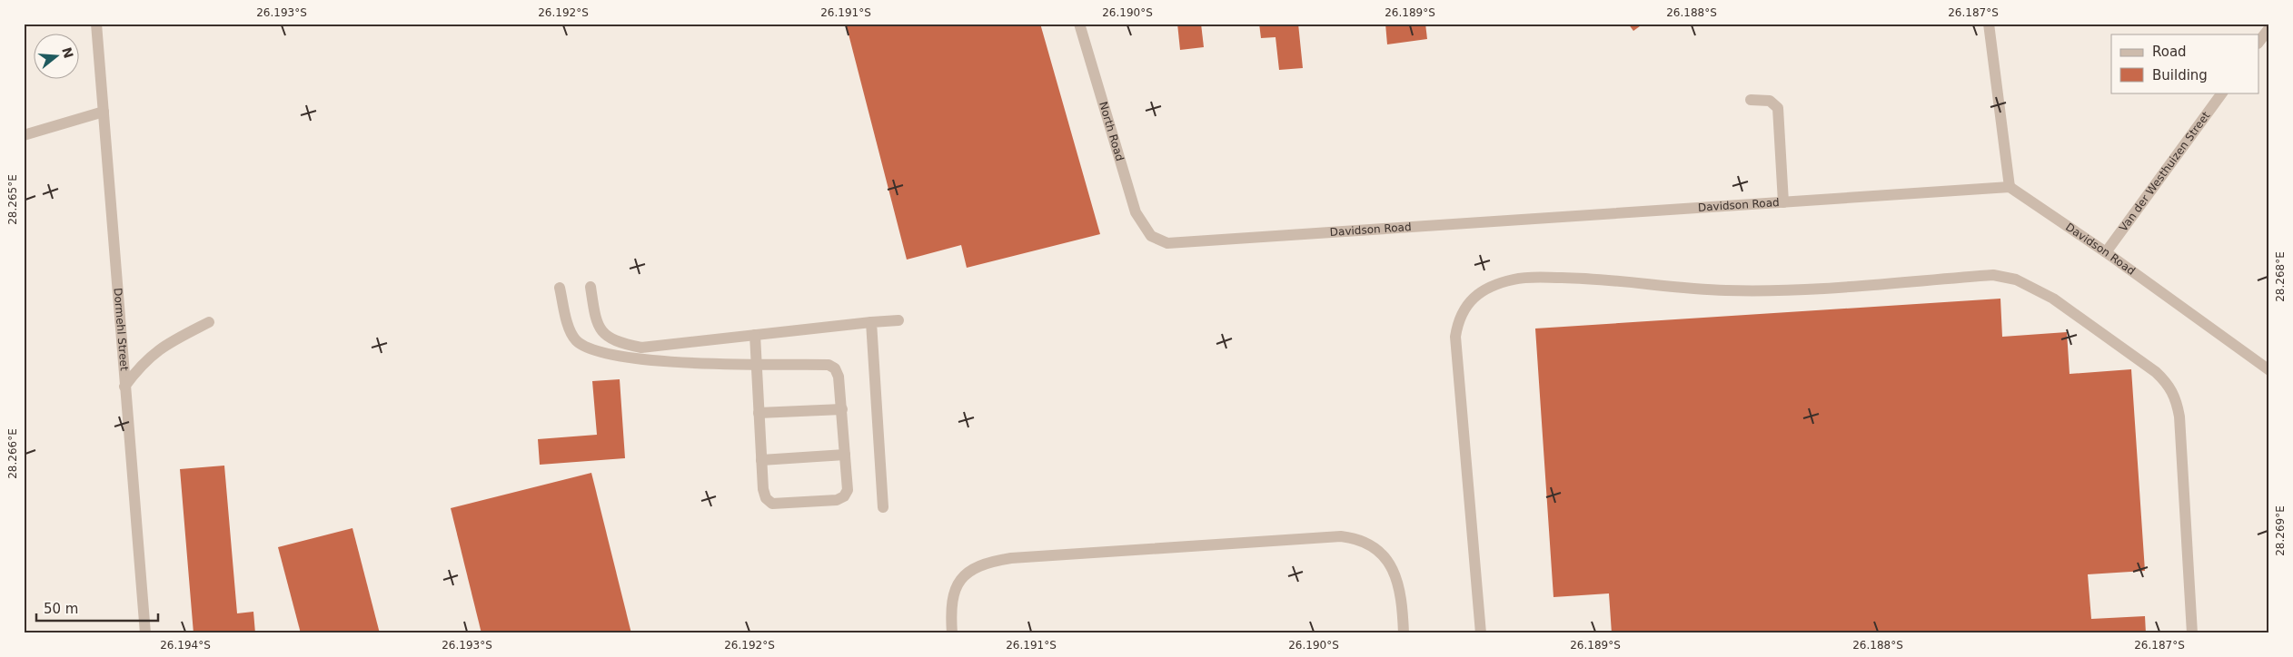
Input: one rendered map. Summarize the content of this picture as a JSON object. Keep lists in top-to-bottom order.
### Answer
{
  "streets": {
    "street": [
      "North Road",
      "Van der Westhuizen Street",
      "Davidson Road",
      "Dormehl Street"
    ]
  },
  "crossings": [
    ["North Road", "Davidson Road"],
    ["Van der Westhuizen Street", "Davidson Road"]
  ],
  "legend": ["Road", "Building"],
  "scale_bar": "50 m",
  "north": "right",
  "coordinates": [
    "26.193°S",
    "26.192°S",
    "26.191°S",
    "26.190°S",
    "26.189°S",
    "26.188°S",
    "26.187°S",
    "28.265°E",
    "28.268°E",
    "28.266°E",
    "28.269°E",
    "26.194°S"
  ]
}
